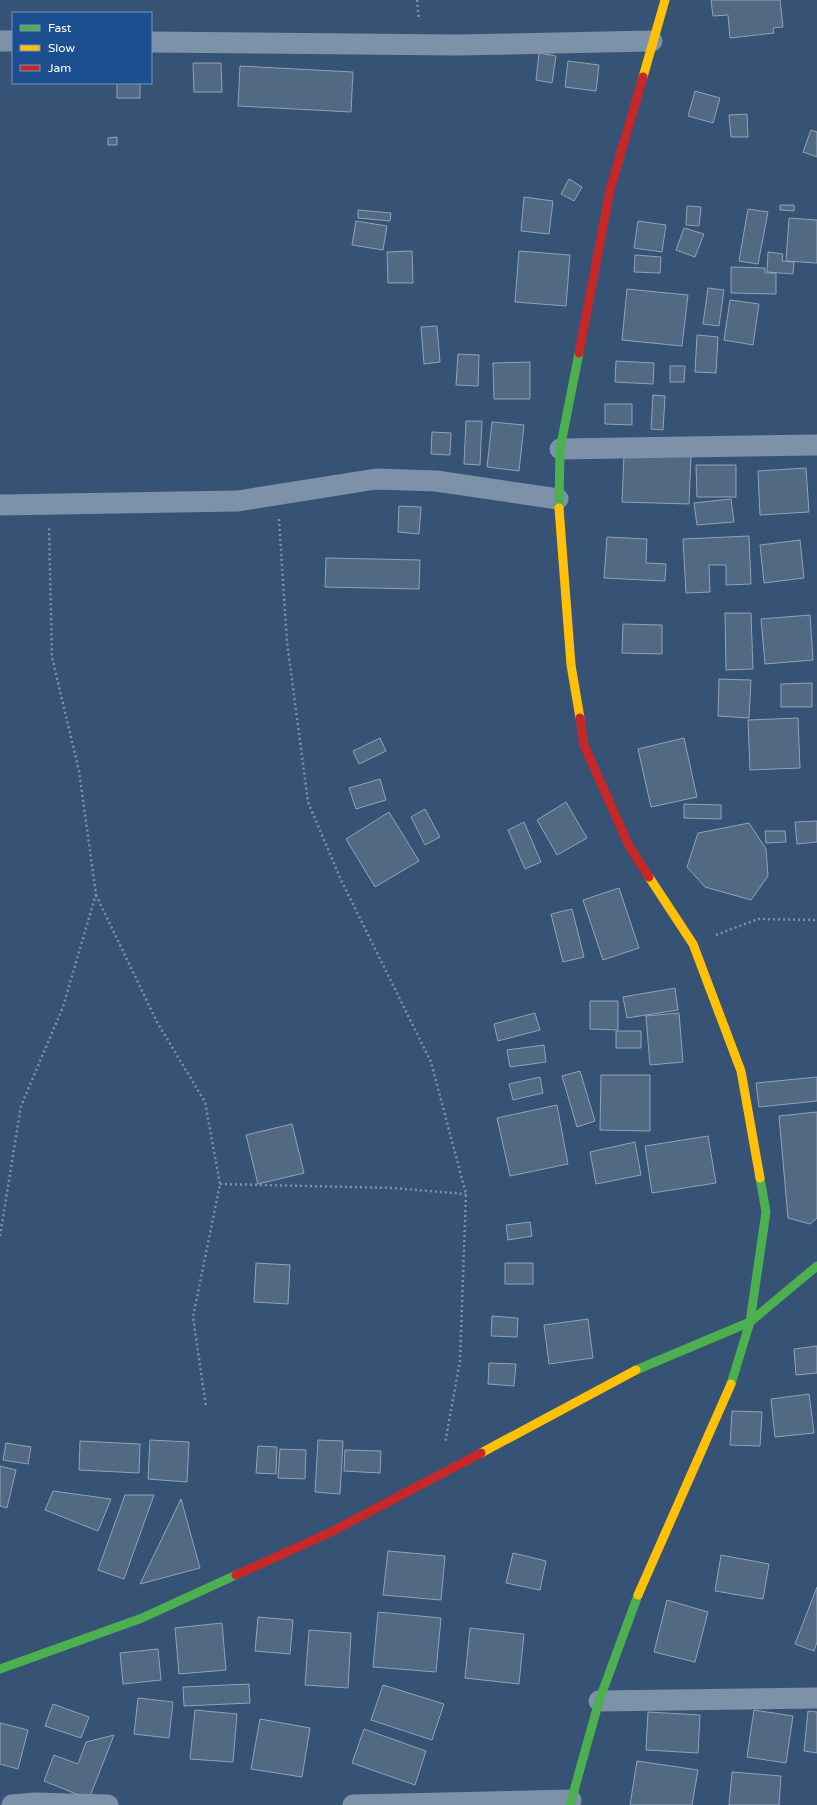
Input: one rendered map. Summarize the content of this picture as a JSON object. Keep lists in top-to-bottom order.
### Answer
{
  "legend": ["Fast", "Slow", "Jam"]
}
